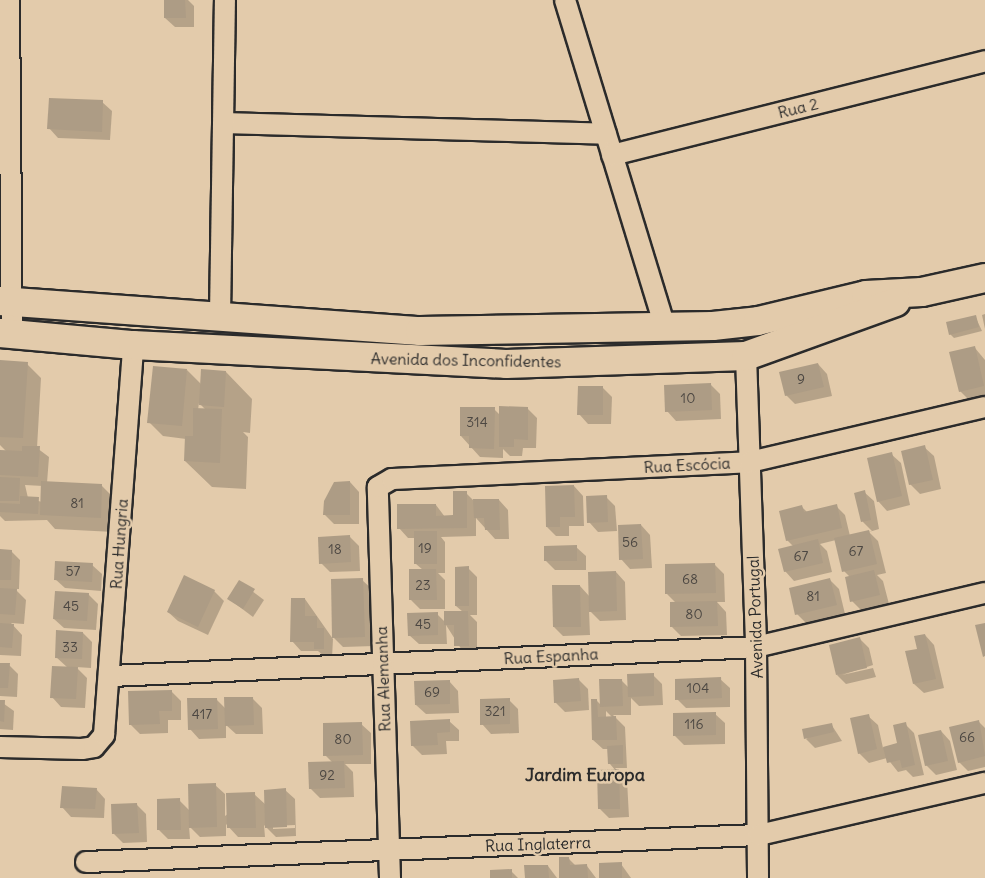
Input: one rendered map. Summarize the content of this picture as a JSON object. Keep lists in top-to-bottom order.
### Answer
{
  "streets": {
    "street": [
      "Rua 2",
      "Avenida dos Inconfidentes",
      "Rua Escócia",
      "Rua Hungria",
      "Avenida Portugal",
      "Rua Espanha",
      "Rua Alemanha",
      "Rua Inglaterra"
    ]
  },
  "crossings": [
    ["Avenida dos Inconfidentes", "Rua Hungria"],
    ["Avenida dos Inconfidentes", "Avenida Portugal"],
    ["Rua Escócia", "Avenida Portugal"],
    ["Rua Escócia", "Rua Alemanha"],
    ["Rua Hungria", "Rua Espanha"],
    ["Avenida Portugal", "Rua Espanha"],
    ["Avenida Portugal", "Rua Inglaterra"],
    ["Rua Espanha", "Rua Alemanha"],
    ["Rua Alemanha", "Rua Inglaterra"]
  ],
  "districts": ["Jardim Europa"],
  "house_numbers": [
    "9",
    "10",
    "314",
    "81",
    "56",
    "19",
    "18",
    "67",
    "67",
    "57",
    "68",
    "23",
    "81",
    "45",
    "80",
    "45",
    "33",
    "104",
    "69",
    "321",
    "417",
    "116",
    "66",
    "80",
    "92"
  ]
}
